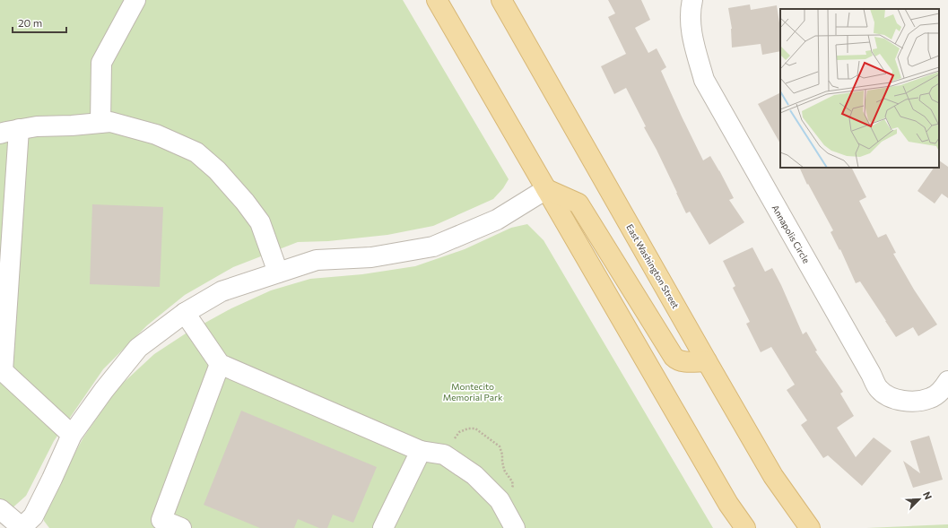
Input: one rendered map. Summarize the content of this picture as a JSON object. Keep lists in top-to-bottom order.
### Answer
{
  "streets": {
    "main road": ["East Washington Street"],
    "street": ["Annapolis Circle"]
  },
  "parks": ["Montecito Memorial Park"],
  "scale_bar": "20 m",
  "north": "top right"
}
